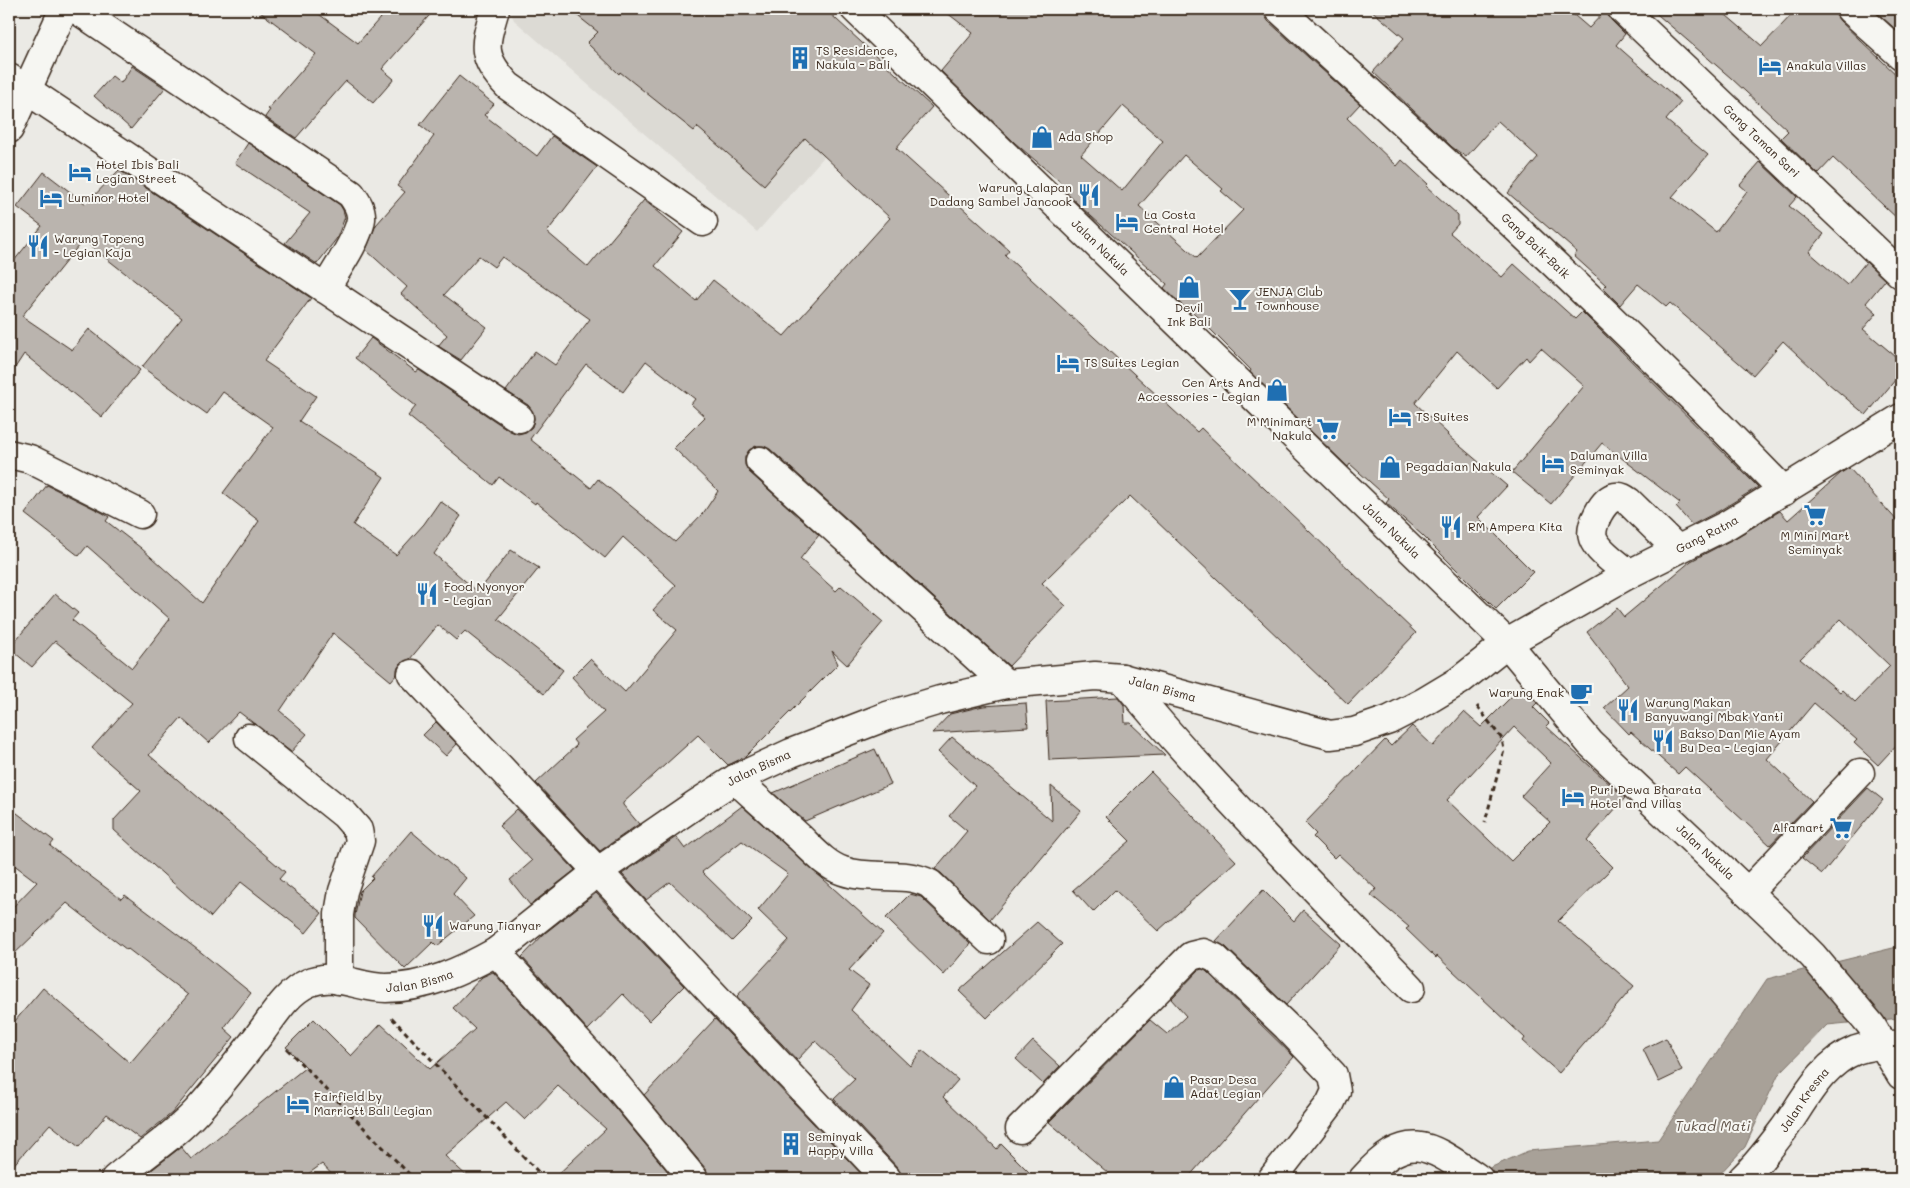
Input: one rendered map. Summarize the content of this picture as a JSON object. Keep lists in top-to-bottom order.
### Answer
{
  "streets": {
    "street": [
      "Gang Taman Sari",
      "Gang Baik-Baik",
      "Jalan Nakula",
      "Gang Ratna",
      "Jalan Bisma",
      "Jalan Kresna"
    ]
  },
  "crossings": [
    ["Gang Baik-Baik", "Gang Ratna"],
    ["Jalan Nakula", "Gang Ratna"],
    ["Jalan Nakula", "Jalan Bisma"],
    ["Jalan Nakula", "Jalan Kresna"],
    ["Gang Ratna", "Jalan Bisma"]
  ],
  "water": ["Tukad Mati"],
  "places": {
    "building": ["TS Residence, Nakula - Bali", "Seminyak Happy Villa"],
    "hotel": [
      "Anakula Villas",
      "Hotel Ibis Bali Legian Street",
      "Luminor Hotel",
      "La Costa Central Hotel",
      "TS Suites Legian",
      "TS Suites",
      "Daluman Villa Seminyak",
      "Puri Dewa Bharata Hotel and Villas",
      "Fairfield by Marriott Bali Legian"
    ],
    "shop": [
      "Ada Shop",
      "Devil Ink Bali",
      "Cen Arts And Accessories - Legian",
      "Pegadaian Nakula",
      "Pasar Desa Adat Legian"
    ],
    "restaurant": [
      "Warung Lalapan Dadang Sambel Jancook",
      "Warung Topeng - Legian Kaja",
      "RM Ampera Kita",
      "Food Nyonyor - Legian",
      "Warung Makan Banyuwangi Mbak Yanti",
      "Bakso Dan Mie Ayam Bu Dea - Legian",
      "Warung Tianyar"
    ],
    "bar": ["JENJA Club Townhouse"],
    "supermarket": ["M Minimart Nakula", "M Mini Mart Seminyak", "Alfamart"],
    "cafe": ["Warung Enak"]
  }
}
